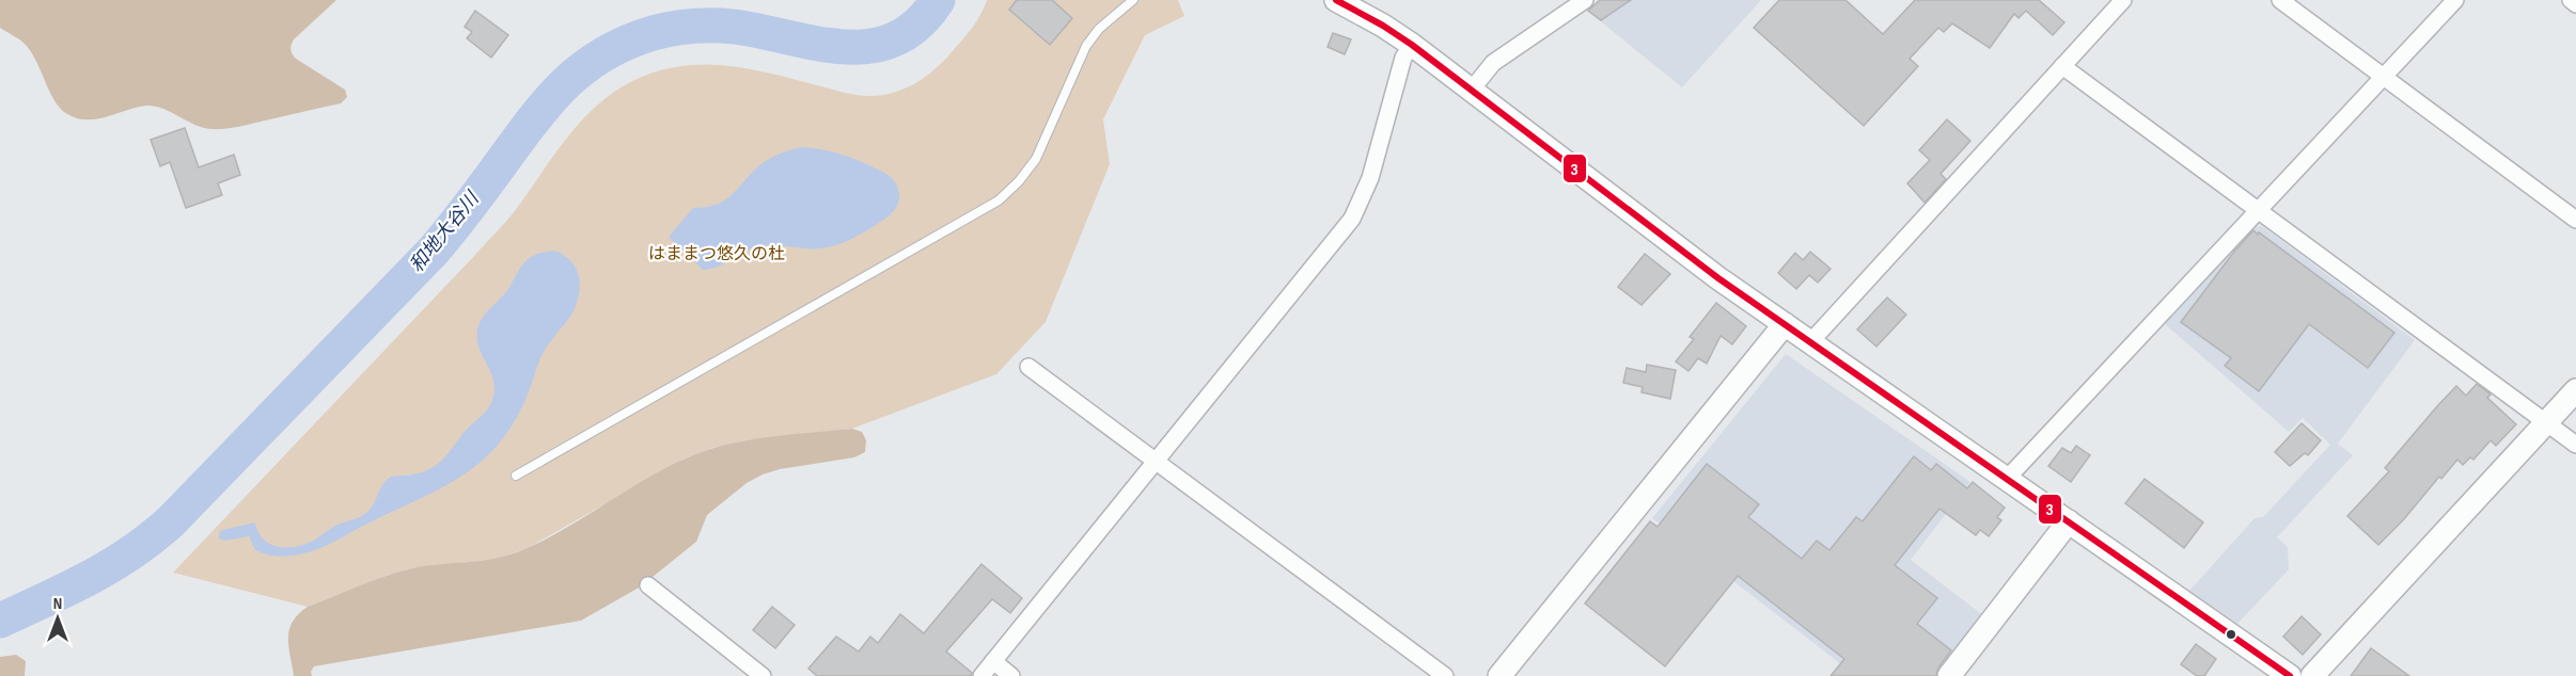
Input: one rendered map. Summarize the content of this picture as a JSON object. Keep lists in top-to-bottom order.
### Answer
{
  "water": ["和地大谷川"],
  "parks": ["はままつ悠久の杜"],
  "lines": ["transit line 3"],
  "north": "top"
}
